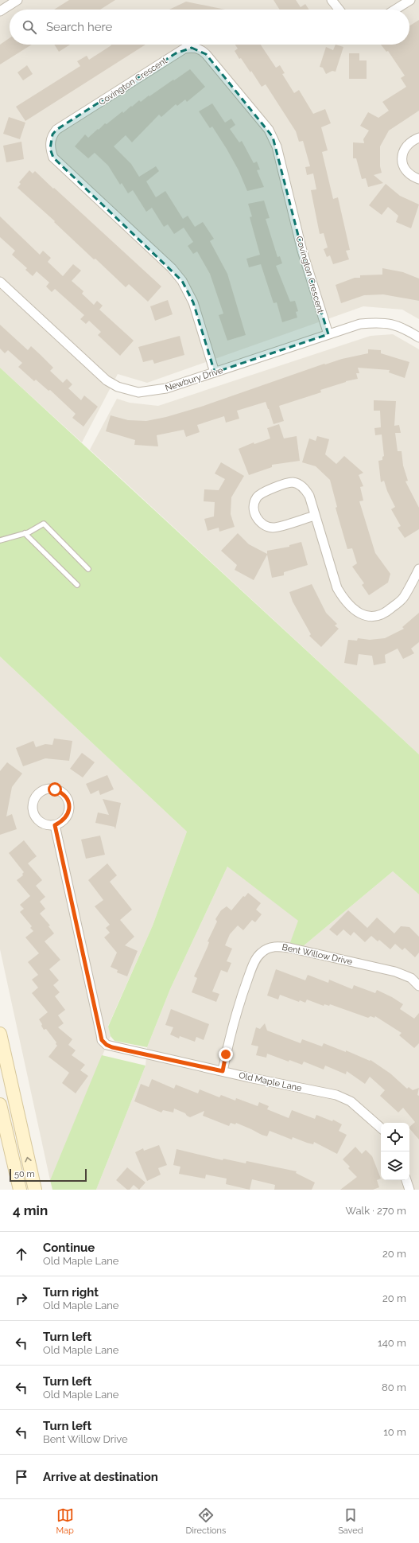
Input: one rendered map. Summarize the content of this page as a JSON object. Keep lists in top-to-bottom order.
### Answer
{
  "streets": {
    "street": [
      "Covington Crescent",
      "Newbury Drive",
      "Bent Willow Drive",
      "Old Maple Lane"
    ]
  },
  "crossings": [
    ["Covington Crescent", "Newbury Drive"],
    ["Bent Willow Drive", "Old Maple Lane"]
  ],
  "scale_bar": "50 m",
  "page": {
    "search": "Search here",
    "scale": "50 m",
    "heading": ["4 min", "Walk · 270 m"],
    "list": [
      ["Continue", "Old Maple Lane", "20 m"],
      ["Turn right", "Old Maple Lane", "20 m"],
      ["Turn left", "Old Maple Lane", "140 m"],
      ["Turn left", "Old Maple Lane", "80 m"],
      ["Turn left", "Bent Willow Drive", "10 m"],
      "Arrive at destination"
    ],
    "nav": ["Map", "Directions", "Saved"]
  }
}
